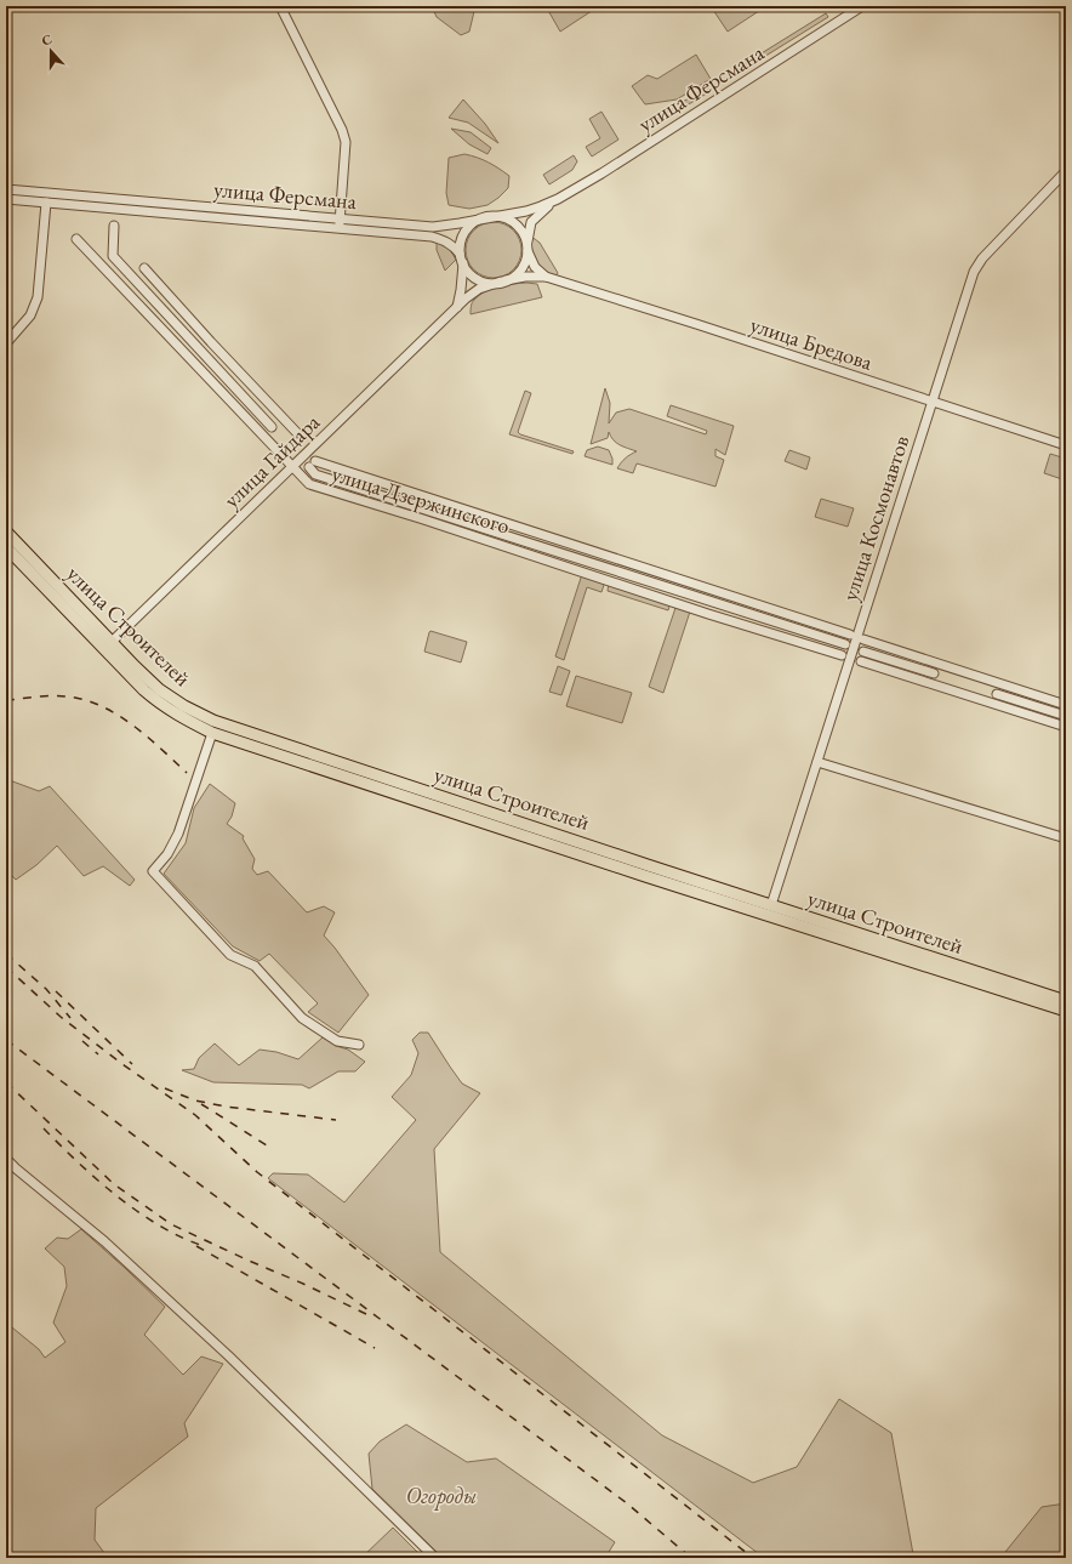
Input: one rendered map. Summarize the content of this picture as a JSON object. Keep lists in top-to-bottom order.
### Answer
{
  "streets": {
    "main road": ["улица Строителей"],
    "street": [
      "улица Ферсмана",
      "улица Бредова",
      "улица Гайдара",
      "улица Дзержинского",
      "улица Космонавтов"
    ]
  },
  "crossings": [
    ["улица Ферсмана", "улица Гайдара"],
    ["улица Бредова", "улица Космонавтов"],
    ["улица Гайдара", "улица Дзержинского"],
    ["улица Гайдара", "улица Строителей"],
    ["улица Космонавтов", "улица Строителей"]
  ],
  "parks": ["Огороды"],
  "north": "top"
}
